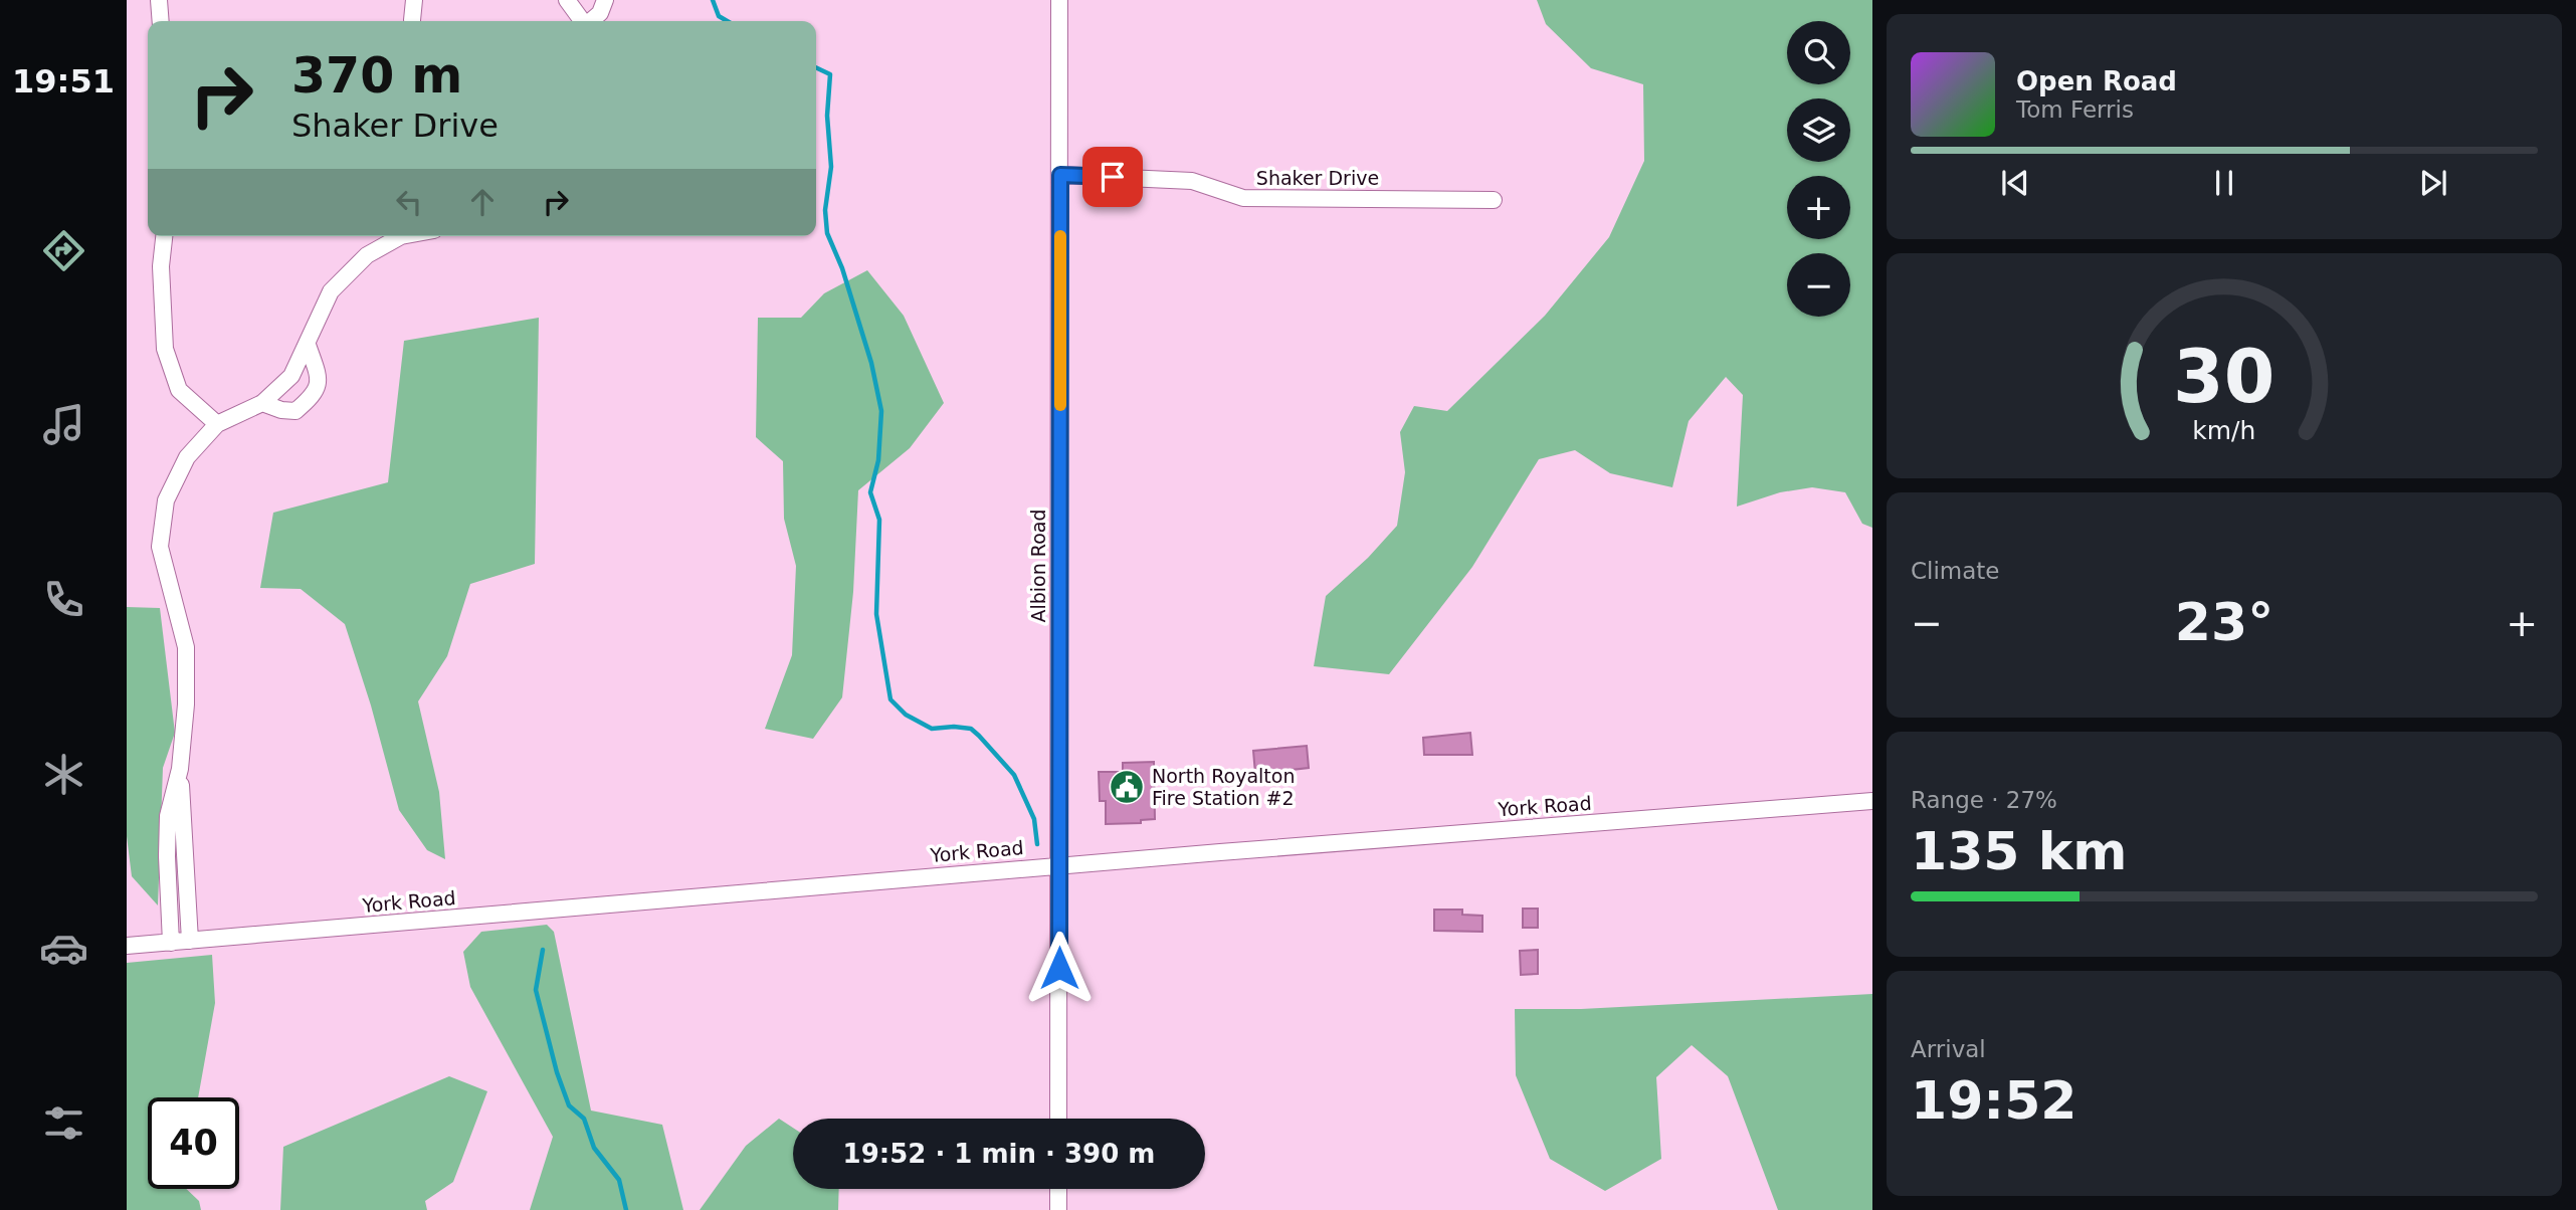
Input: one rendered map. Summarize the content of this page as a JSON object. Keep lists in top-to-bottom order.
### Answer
{
  "streets": {
    "street": ["Shaker Drive", "Albion Road", "York Road"]
  },
  "crossings": [
    ["Shaker Drive", "Albion Road"],
    ["Albion Road", "York Road"]
  ],
  "places": {
    "public building": ["North Royalton Fire Station #2"]
  },
  "page": {
    "tabs": "19:51",
    "map_buttons": ["+", "−"],
    "turn": ["370 m", "Shaker Drive"],
    "song": ["Open Road", "Tom Ferris"],
    "tile": [
      "Climate",
      ["Range · 27%", "135 km"],
      ["Arrival", "19:52"]
    ],
    "heat": ["−", "23°", "+"],
    "limit": "40",
    "trip": "19:52 · 1 min · 390 m",
    "gauge": ["30", "km/h"]
  }
}
